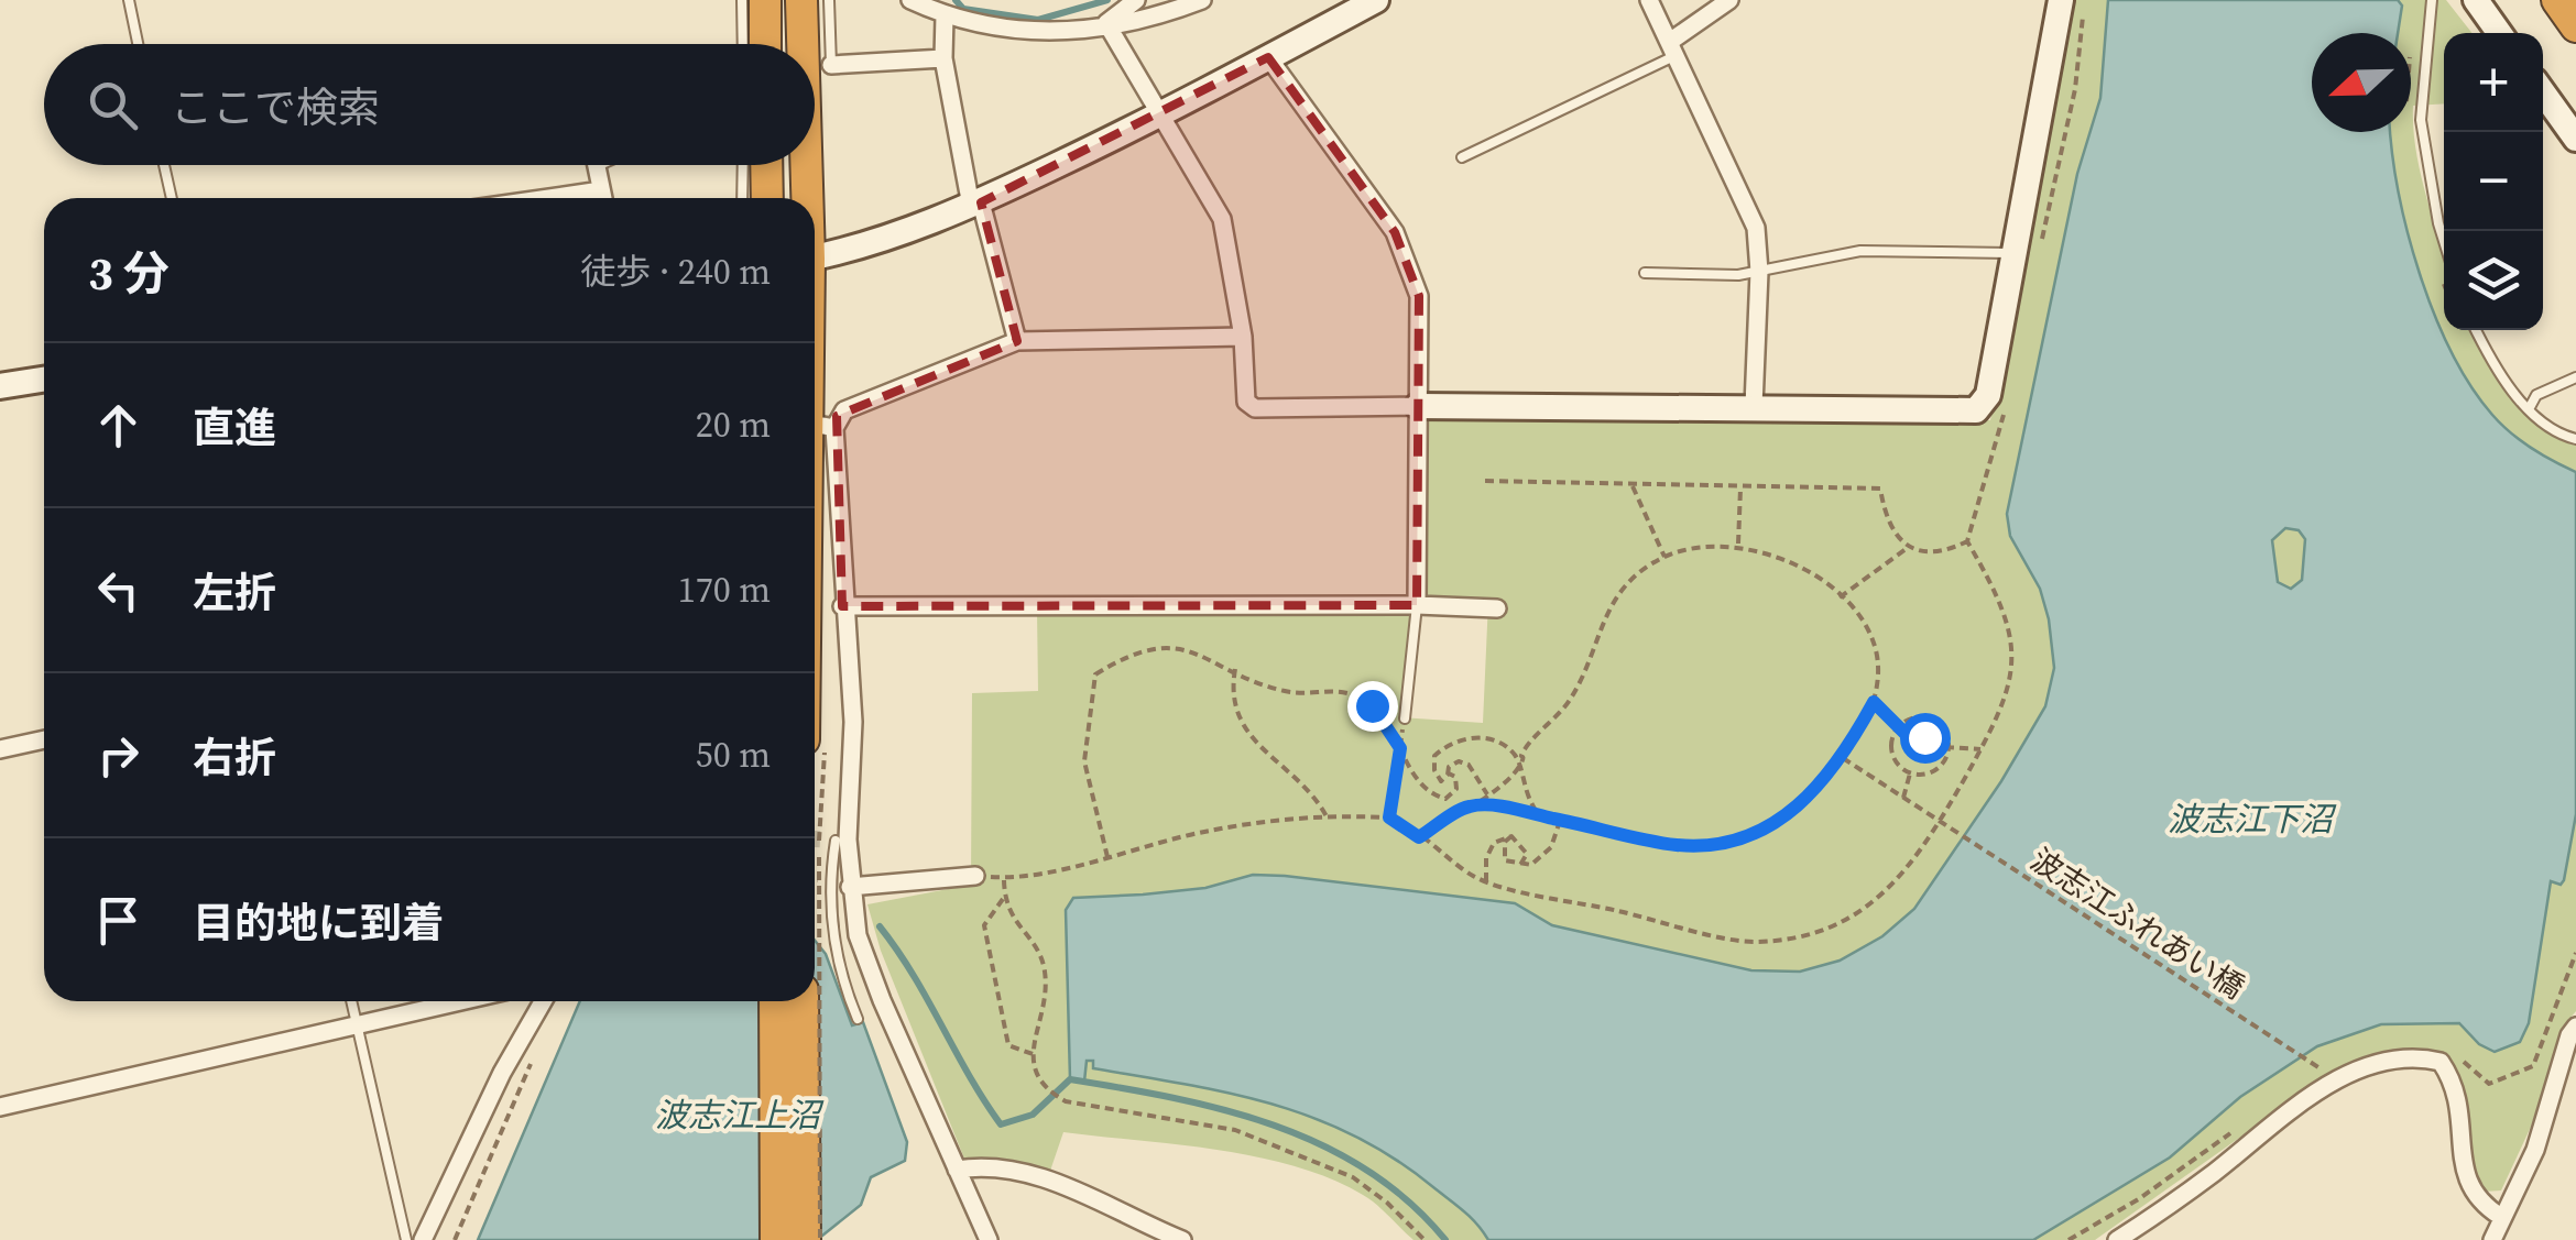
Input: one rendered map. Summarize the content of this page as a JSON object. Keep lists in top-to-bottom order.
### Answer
{
  "streets": {
    "path": ["波志江ふれあい橋"]
  },
  "water": ["波志江下沼", "波志江上沼"],
  "north": "left",
  "page": {
    "map_buttons": ["+", "−"],
    "search": "ここで検索",
    "heading": ["3 分", "徒歩 · 240 m"],
    "list": [
      ["直進", "20 m"],
      ["左折", "170 m"],
      ["右折", "50 m"],
      "目的地に到着"
    ]
  }
}
